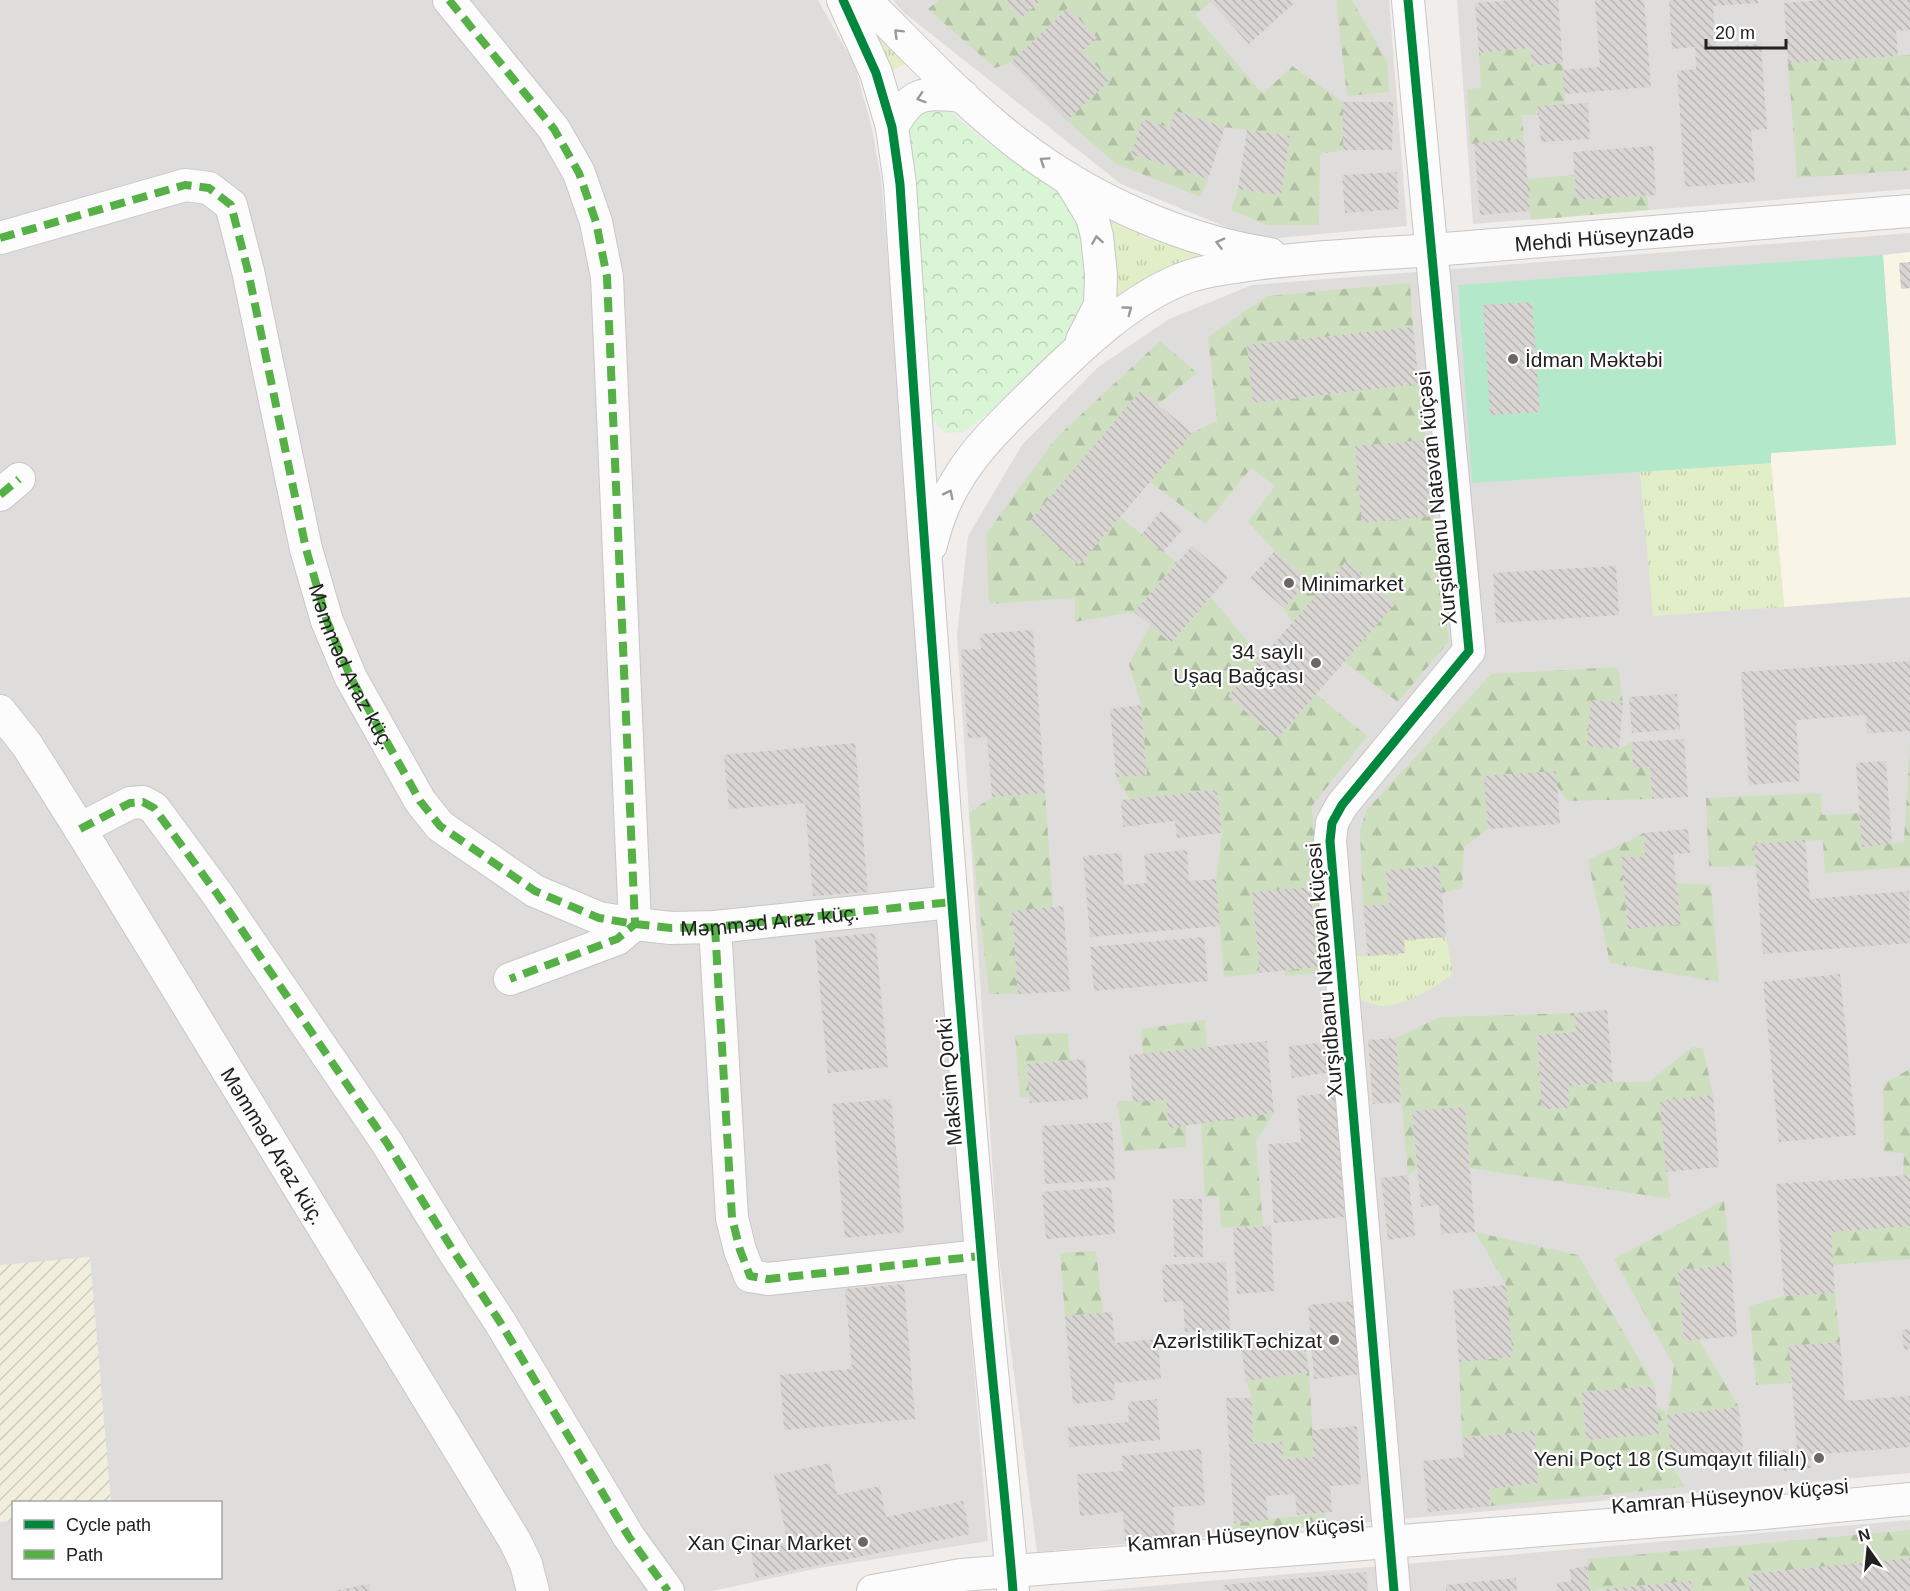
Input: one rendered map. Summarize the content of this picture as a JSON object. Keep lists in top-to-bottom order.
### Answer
{
  "streets": {
    "street": [
      "Mehdi Hüseynzadə",
      "Xurşidbanu Natəvan küçəsi",
      "Məmməd Araz küç.",
      "Maksim Qorki",
      "Kamran Hüseynov küçəsi"
    ]
  },
  "crossings": [
    ["Mehdi Hüseynzadə", "Xurşidbanu Natəvan küçəsi"],
    ["Xurşidbanu Natəvan küçəsi", "Kamran Hüseynov küçəsi"],
    ["Məmməd Araz küç.", "Maksim Qorki"],
    ["Maksim Qorki", "Kamran Hüseynov küçəsi"]
  ],
  "places": [
    "İdman Məktəbi",
    "Minimarket",
    "34 saylı Uşaq Bağçası",
    "AzərİstilikTəchizat",
    "Yeni Poçt 18 (Sumqayıt filialı)",
    "Xan Çinar Market"
  ],
  "legend": ["Cycle path", "Path"],
  "scale_bar": "20 m",
  "north": "top"
}
